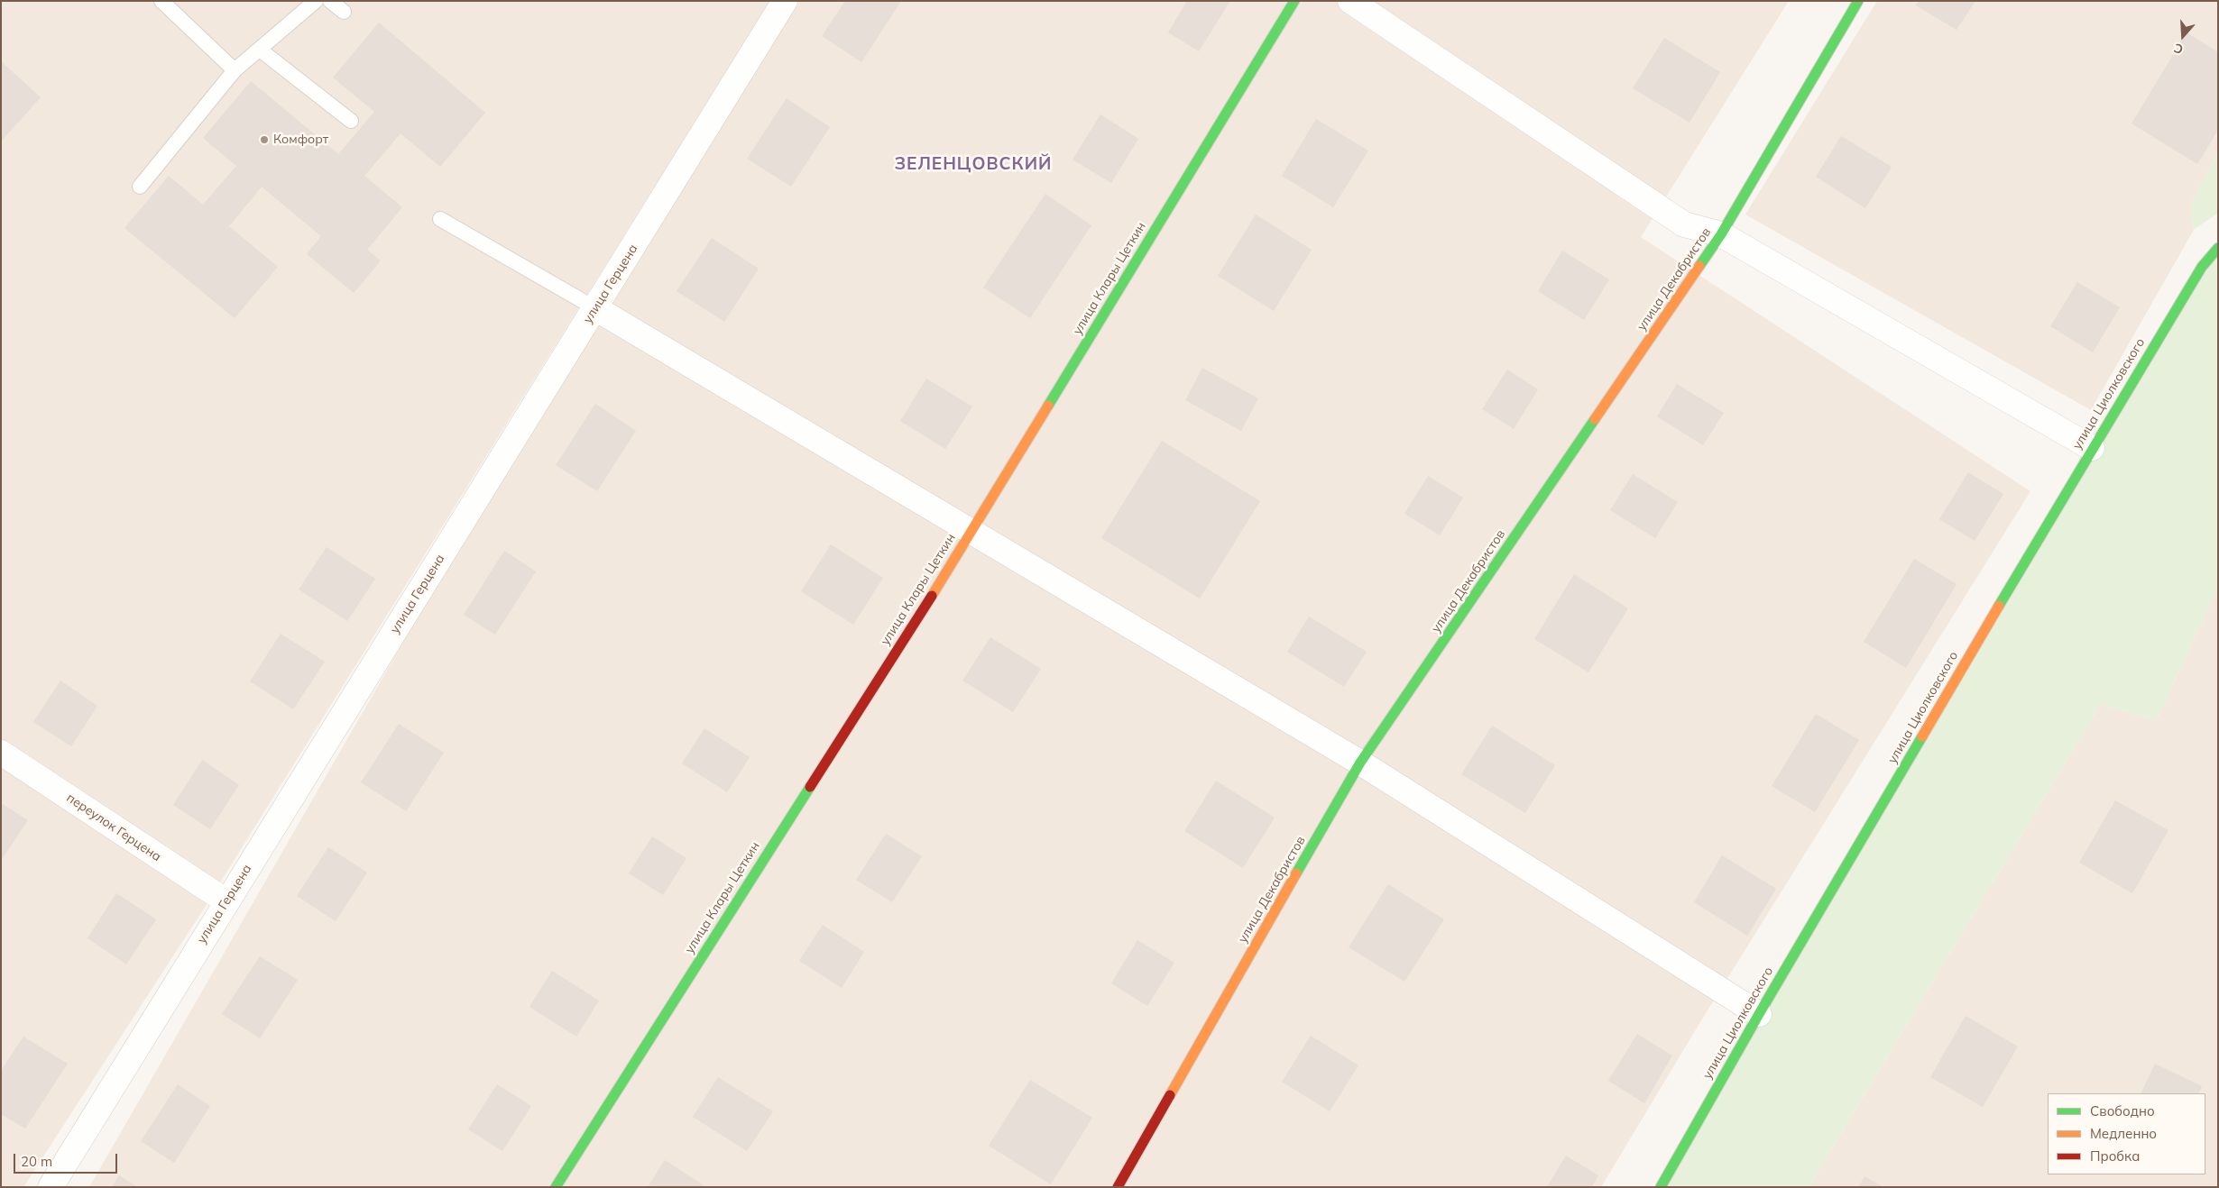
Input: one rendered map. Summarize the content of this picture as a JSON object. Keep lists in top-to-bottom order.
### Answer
{
  "streets": {
    "street": [
      "улица Клары Цеткин",
      "улица Декабристов",
      "улица Герцена",
      "улица Циолковского",
      "переулок Герцена"
    ]
  },
  "crossings": [
    ["улица Герцена", "переулок Герцена"]
  ],
  "districts": ["ЗЕЛЕНЦОВСКИЙ"],
  "places": ["Комфорт"],
  "legend": ["Свободно", "Медленно", "Пробка"],
  "scale_bar": "20 m",
  "north": "bottom"
}
